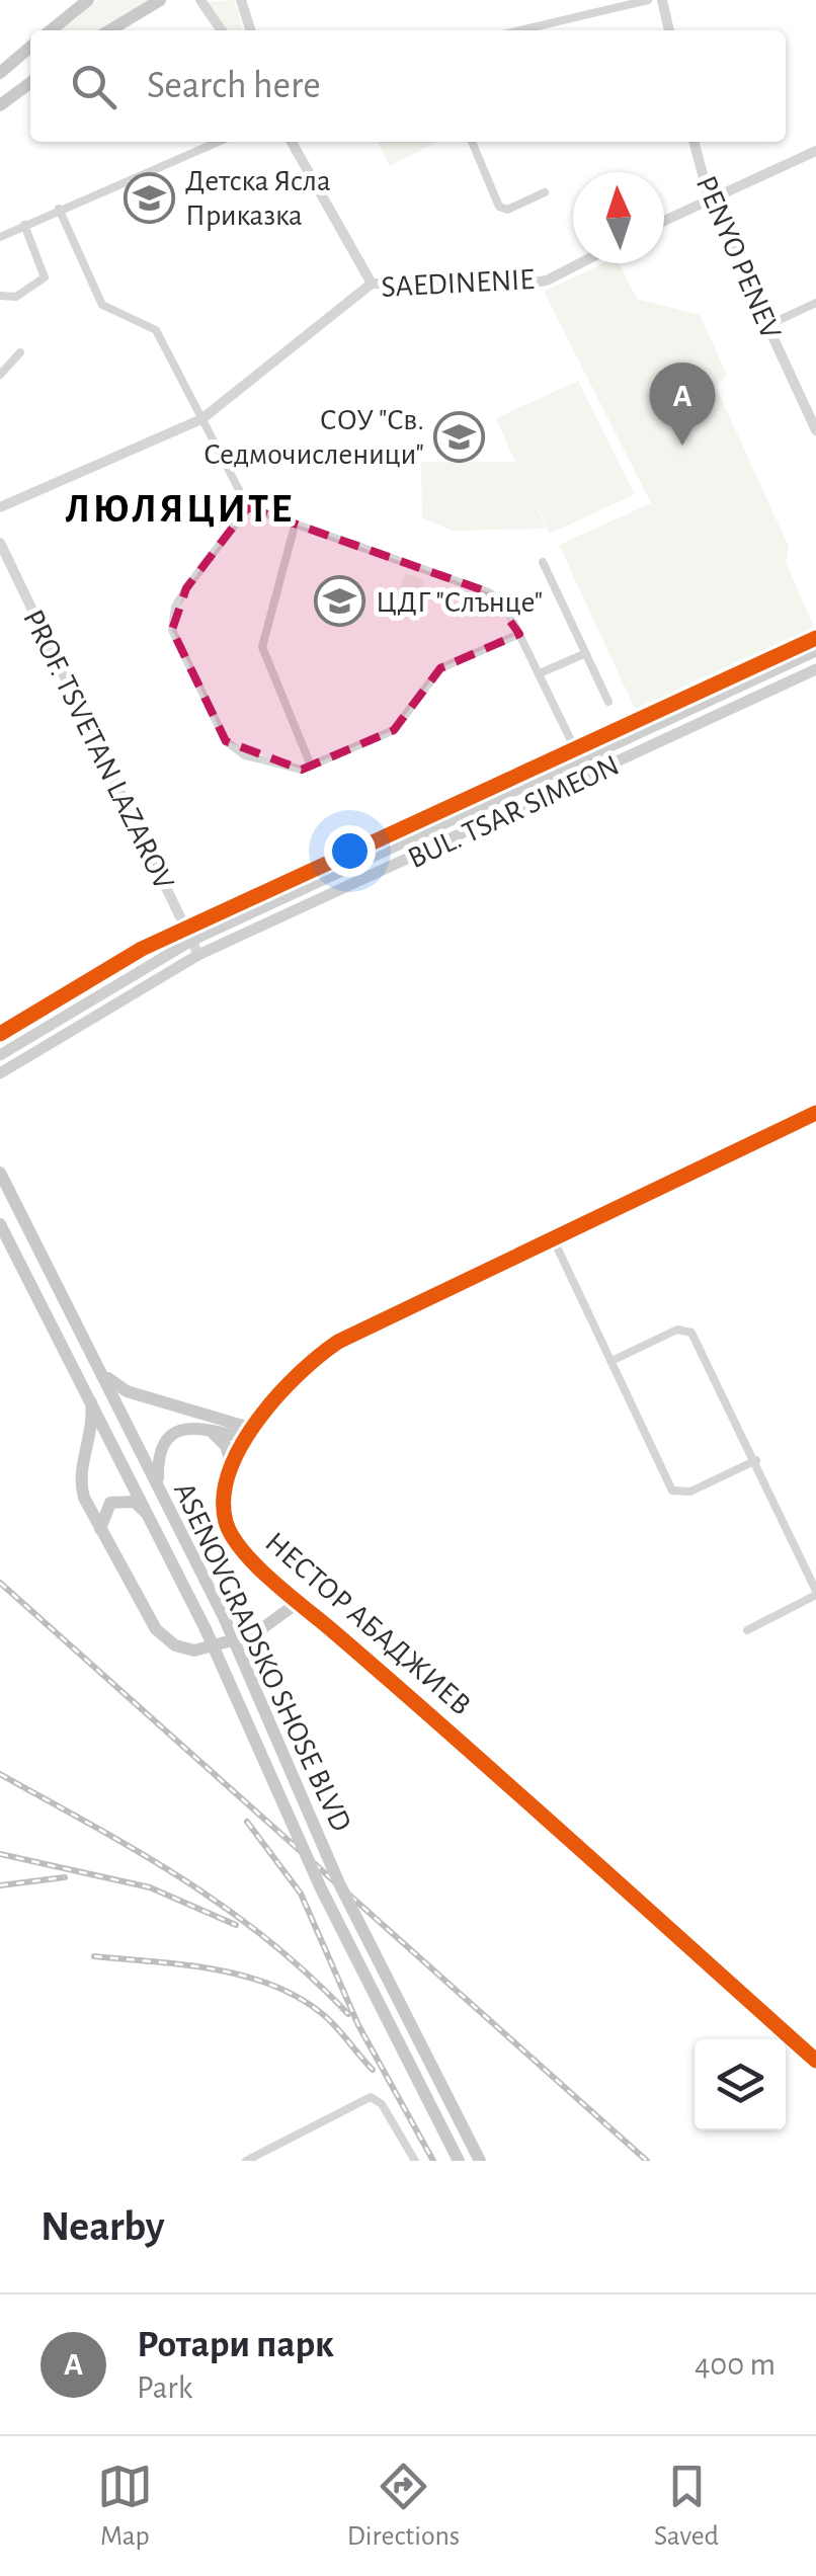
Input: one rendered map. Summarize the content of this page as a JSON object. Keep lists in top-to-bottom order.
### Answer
{
  "streets": {
    "main road": ["BUL. TSAR SIMEON", "ASENOVGRADSKO SHOSE BLVD"],
    "street": [
      "PENYO PENEV",
      "SAEDINENIE",
      "PROF. TSVETAN LAZAROV",
      "НЕСТОР АБАДЖИЕВ"
    ]
  },
  "crossings": [
    ["PROF. TSVETAN LAZAROV", "BUL. TSAR SIMEON"]
  ],
  "districts": ["ЛЮЛЯЦИТЕ"],
  "places": {
    "school or university": ["Детска Ясла Приказка", "СОУ \"Св. Седмочисленици\"", "ЦДГ \"Слънце\""]
  },
  "north": "top",
  "page": {
    "search": "Search here",
    "pins": "A",
    "heading": "Nearby",
    "list": [
      {
        "mark": "A",
        "name": "Ротари парк",
        "note": "Park",
        "value": "400 m"
      }
    ],
    "nav": ["Map", "Directions", "Saved"]
  }
}
